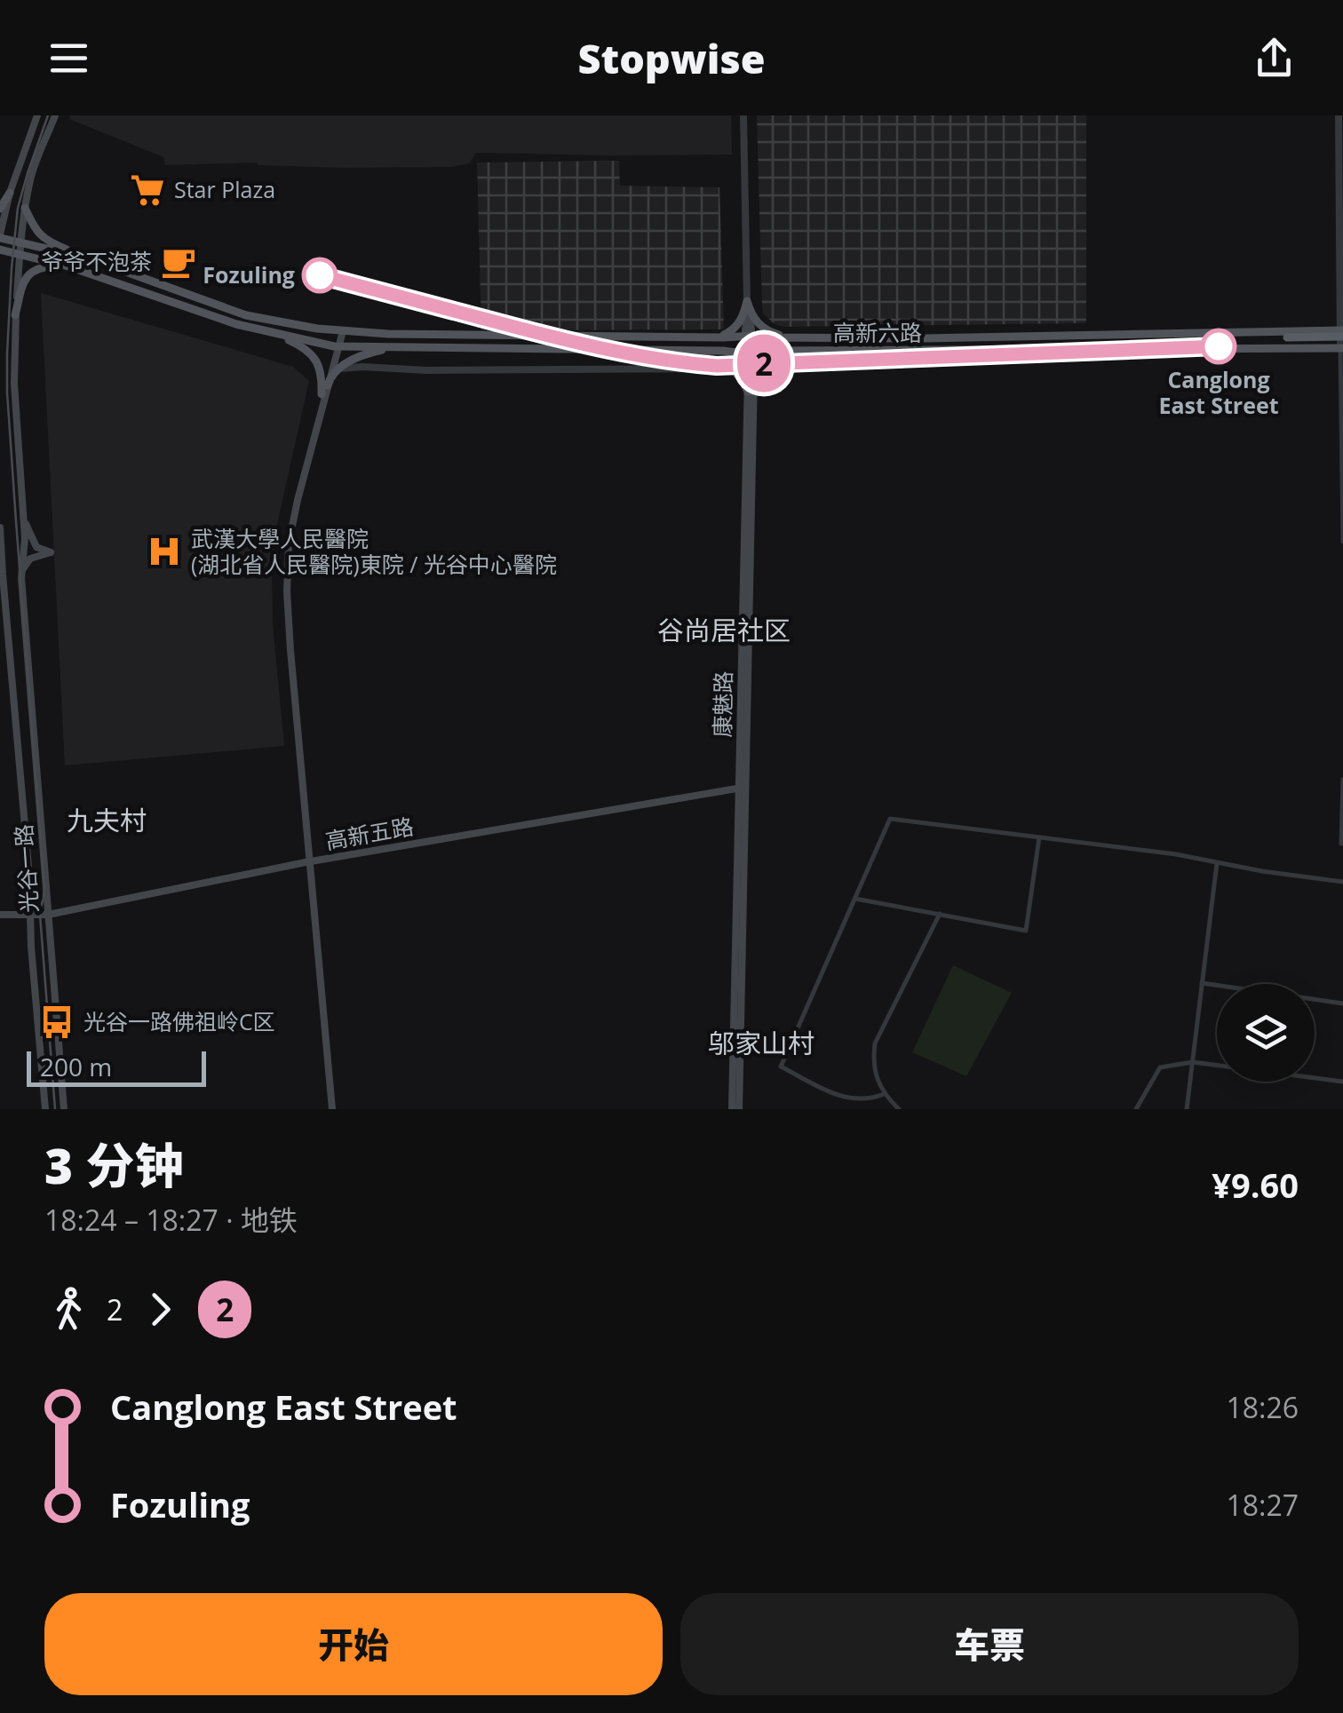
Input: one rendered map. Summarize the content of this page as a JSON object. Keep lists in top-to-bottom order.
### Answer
{
  "streets": {
    "main road": [
      "高新六路",
      "康魅路",
      "高新五路",
      "光谷一路"
    ]
  },
  "crossings": [
    ["高新六路", "康魅路"],
    ["高新六路", "光谷一路"],
    ["康魅路", "高新五路"],
    ["高新五路", "光谷一路"]
  ],
  "districts": ["谷尚居社区", "九夫村", "邬家山村"],
  "places": {
    "supermarket": ["Star Plaza"],
    "cafe": ["爷爷不泡茶"],
    "other": ["Fozuling", "Canglong East Street"],
    "hospital": ["武漢大學人民醫院 (湖北省人民醫院)東院 / 光谷中心醫院"],
    "bus stop": ["光谷一路佛祖岭C区"]
  },
  "lines": ["metro line 2"],
  "scale_bar": "200 m",
  "page": {
    "header": "Stopwise",
    "on_map": "2",
    "scale": "200 m",
    "heading": ["3 分钟", "18:24 – 18:27 · 地铁", "¥9.60"],
    "legs": ["2", "2"],
    "list": [
      {
        "name": "Canglong East Street",
        "value": "18:26"
      },
      {
        "name": "Fozuling",
        "value": "18:27"
      }
    ],
    "buttons": ["开始", "车票"]
  }
}
